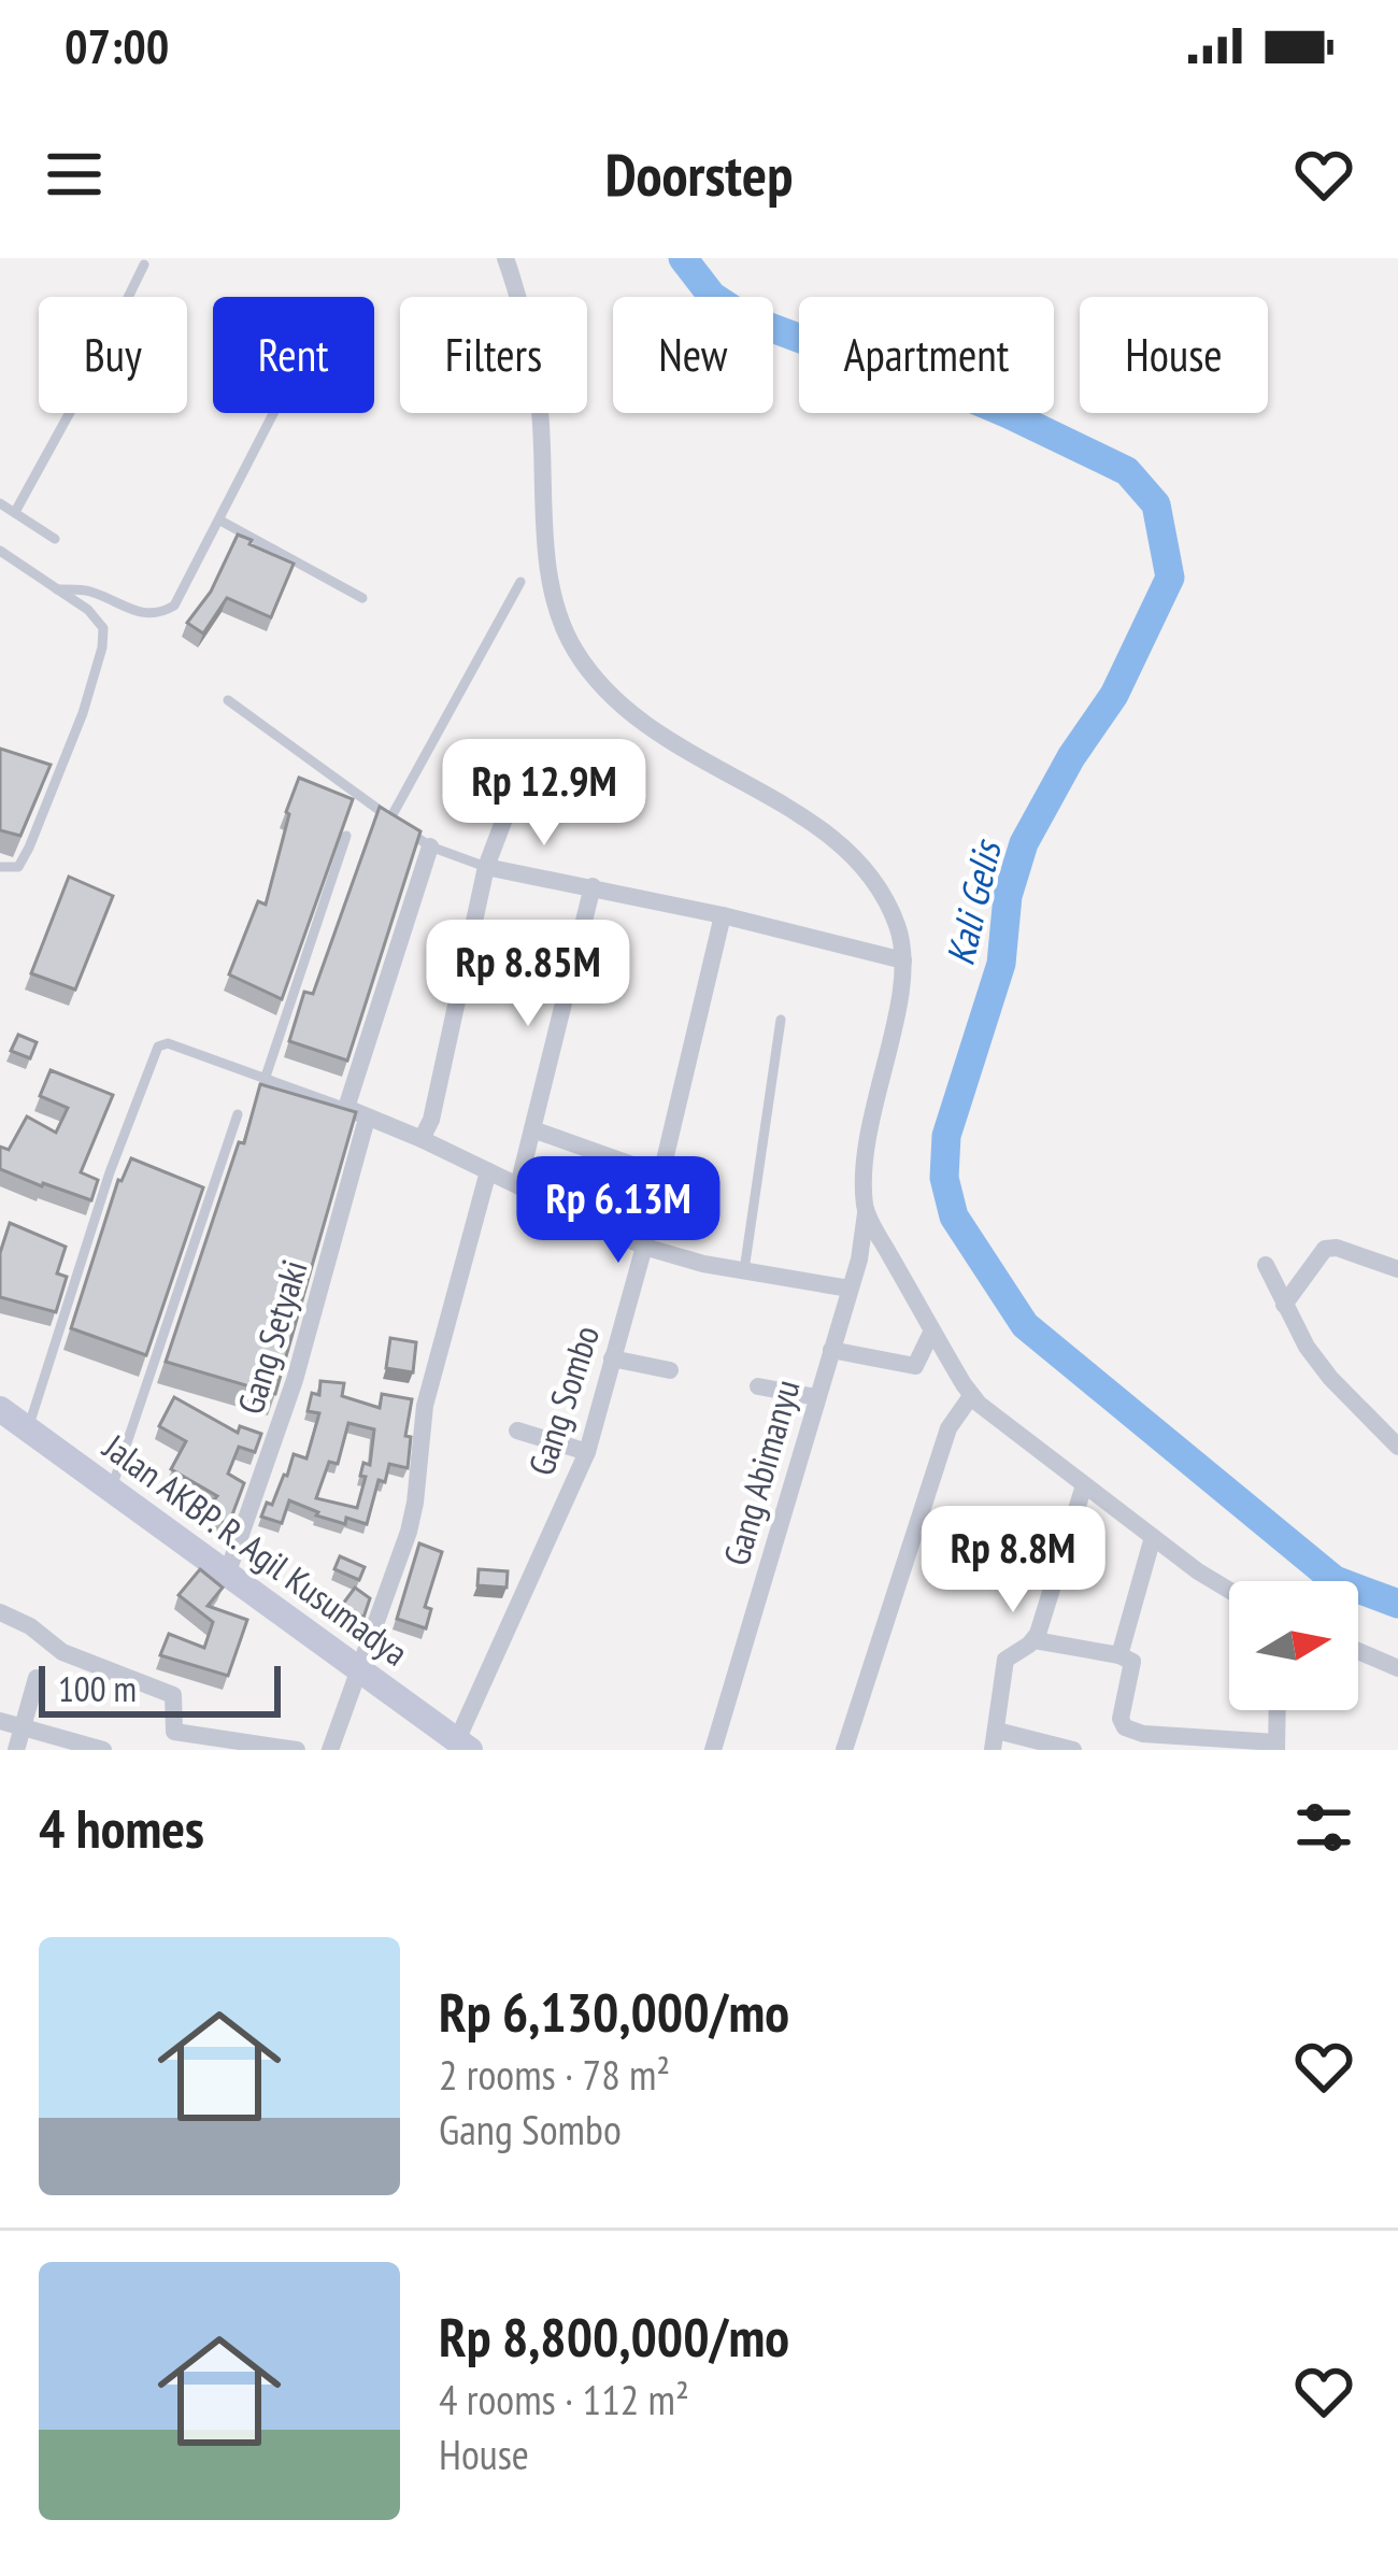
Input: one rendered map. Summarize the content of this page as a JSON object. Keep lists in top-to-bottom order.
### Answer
{
  "streets": {
    "main road": ["Jalan AKBP. R. Agil Kusumadya"],
    "street": ["Gang Setyaki", "Gang Sombo", "Gang Abimanyu"]
  },
  "crossings": [
    ["Gang Setyaki", "Jalan AKBP. R. Agil Kusumadya"],
    ["Gang Sombo", "Jalan AKBP. R. Agil Kusumadya"]
  ],
  "water": ["Kali Gelis"],
  "scale_bar": "100 m",
  "north": "right",
  "page": {
    "status": "07:00",
    "header": "Doorstep",
    "chip": [
      "Buy",
      "Rent",
      "Filters",
      "New",
      "Apartment",
      "House"
    ],
    "price": [
      "Rp 12.9M",
      "Rp 8.85M",
      "Rp 6.13M",
      "Rp 8.8M"
    ],
    "scale": "100 m",
    "heading": "4 homes",
    "list": [
      {
        "name": "Rp 6,130,000/mo",
        "note": "2 rooms · 78 m² · Gang Sombo"
      },
      {
        "name": "Rp 8,800,000/mo",
        "note": "4 rooms · 112 m² · House"
      }
    ]
  }
}
